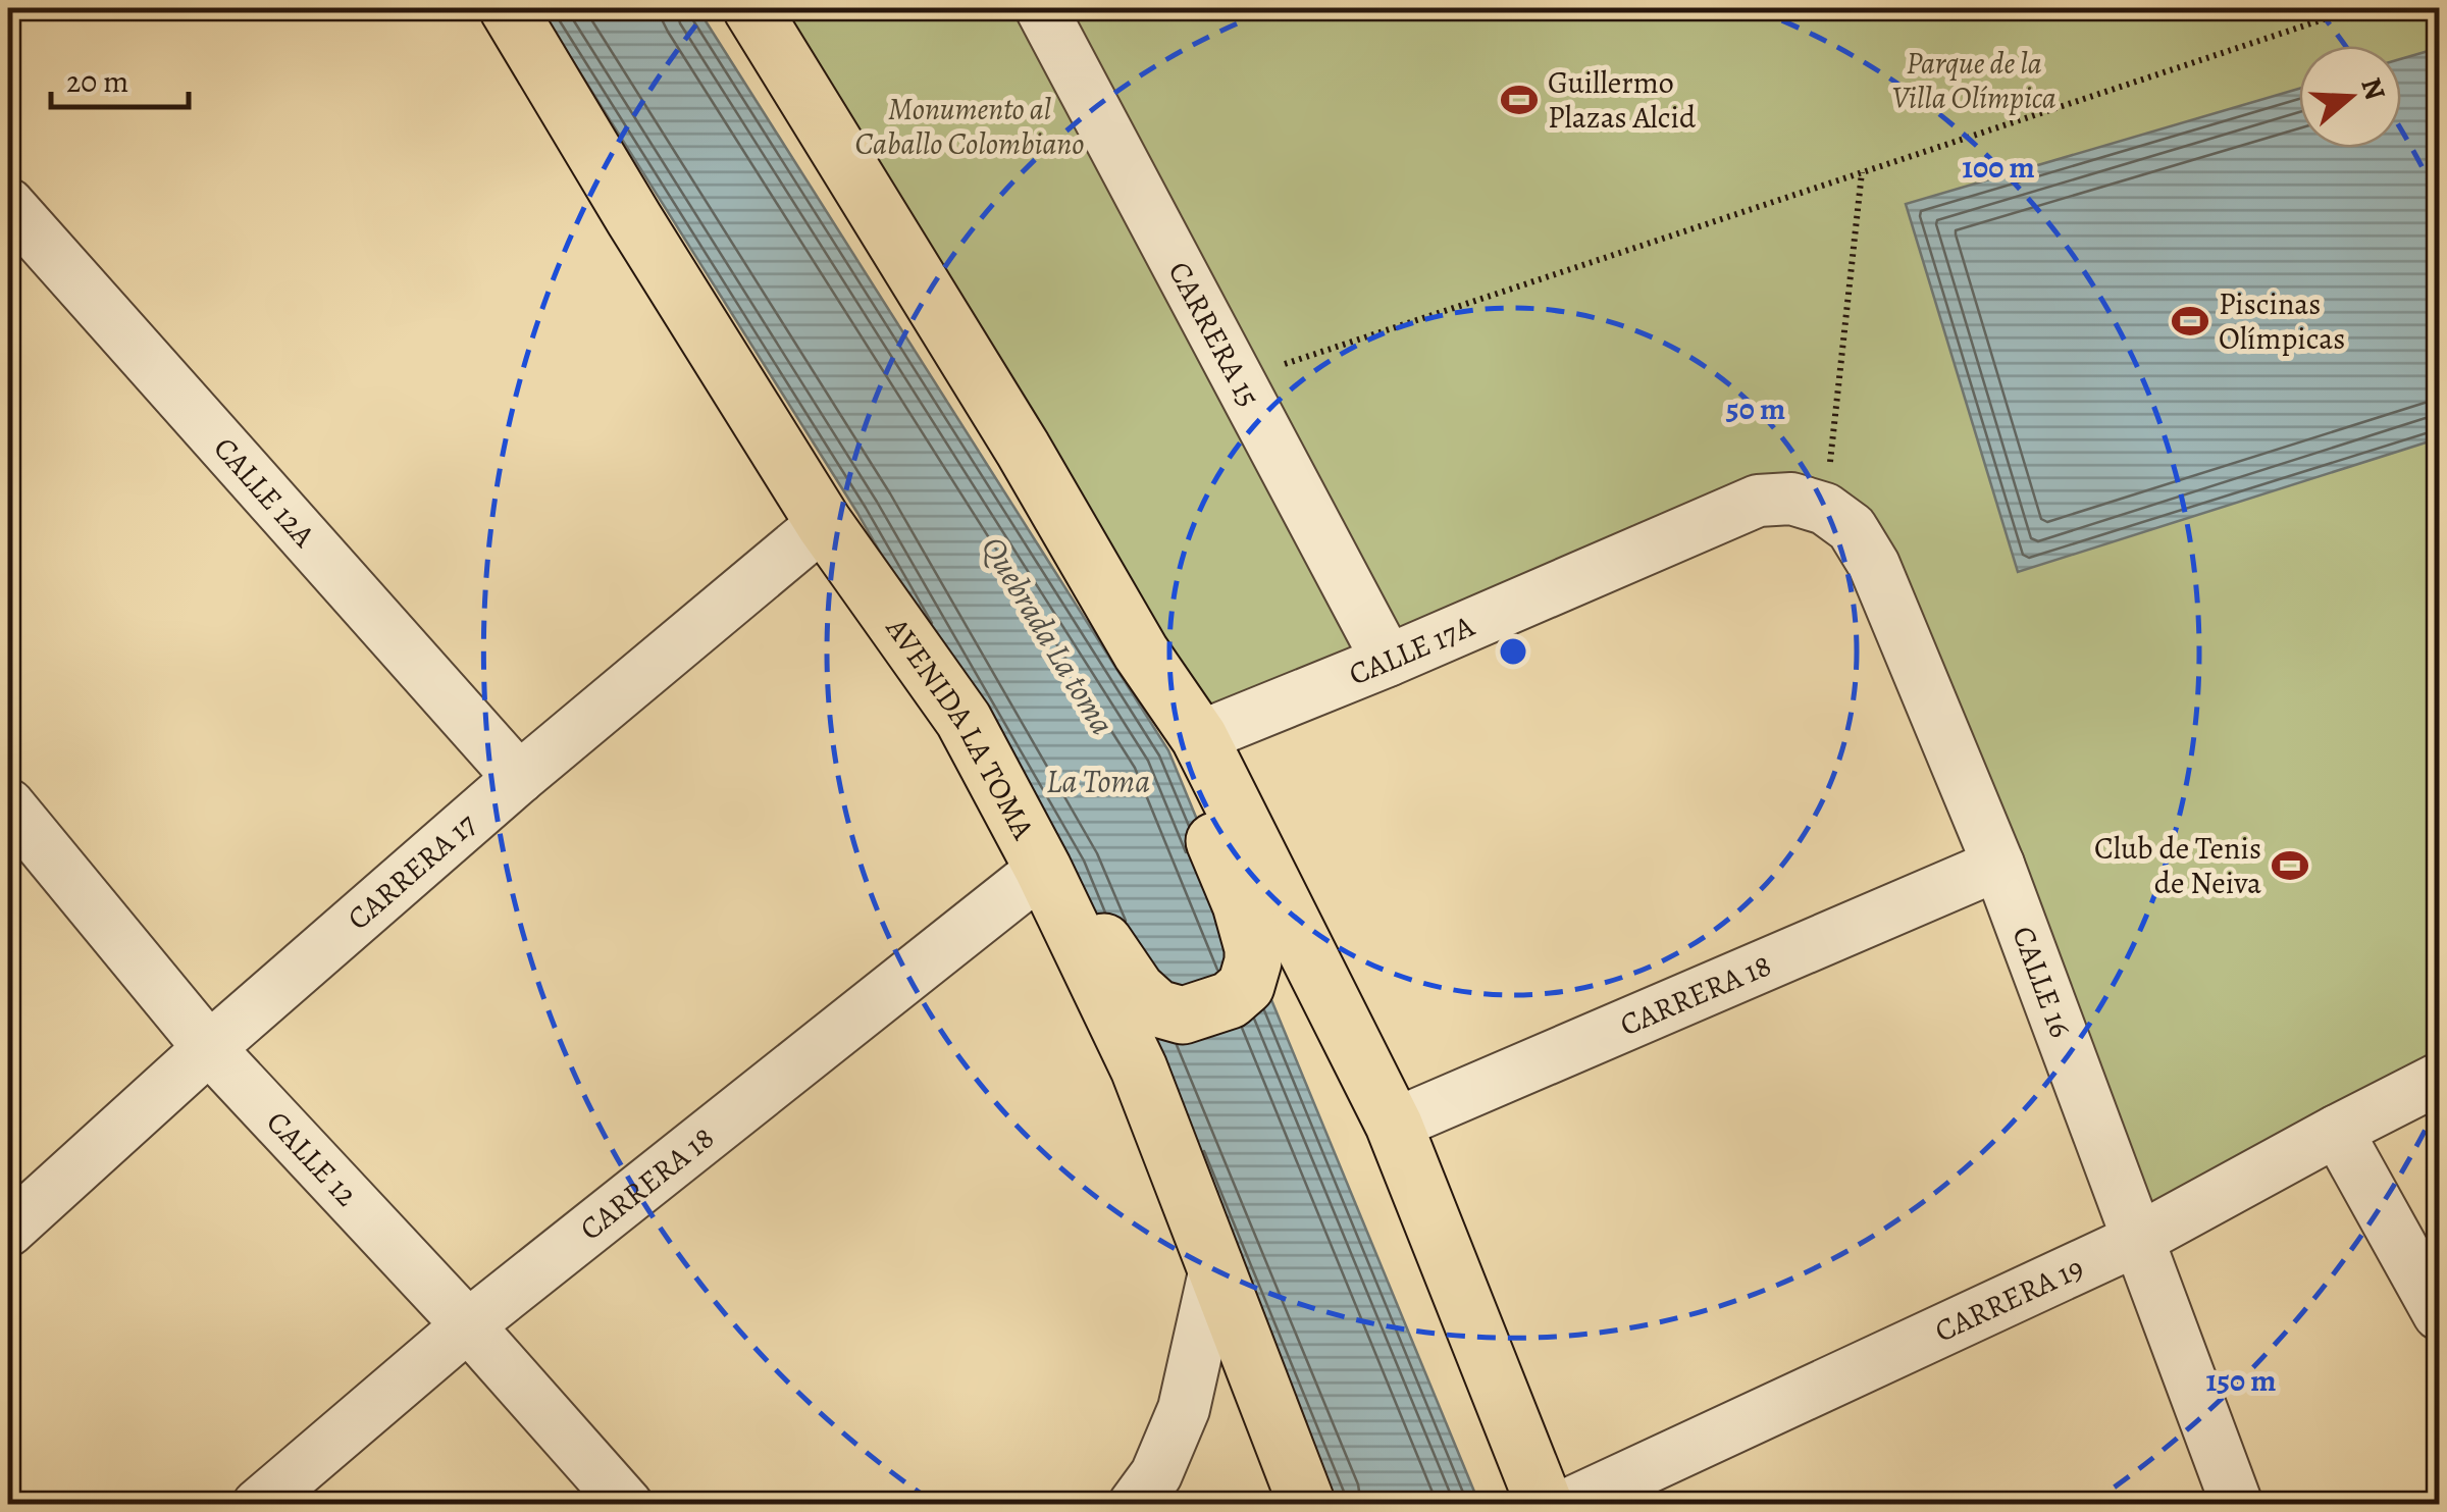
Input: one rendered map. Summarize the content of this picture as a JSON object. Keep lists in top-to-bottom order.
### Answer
{
  "streets": {
    "main road": ["AVENIDA LA TOMA"],
    "street": [
      "CARRERA 15",
      "CALLE 12A",
      "CALLE 17A",
      "CARRERA 17",
      "CALLE 16",
      "CARRERA 18",
      "CALLE 12",
      "CARRERA 19"
    ]
  },
  "crossings": [
    ["CARRERA 15", "CALLE 17A"],
    ["CALLE 12A", "CARRERA 17"],
    ["CALLE 17A", "CALLE 16"],
    ["AVENIDA LA TOMA", "CARRERA 17"],
    ["AVENIDA LA TOMA", "CARRERA 18"],
    ["CARRERA 17", "CALLE 12"],
    ["CALLE 16", "CARRERA 18"],
    ["CALLE 16", "CARRERA 19"],
    ["CARRERA 18", "CALLE 12"]
  ],
  "water": ["Quebrada La toma", "La Toma"],
  "parks": ["Parque de la Villa Olímpica", "Monumento al Caballo Colombiano"],
  "places": {
    "sports": ["Guillermo Plazas Alcid", "Piscinas Olímpicas", "Club de Tenis de Neiva"]
  },
  "scale_bar": "20 m",
  "north": "right",
  "rings": ["100 m", "50 m", "150 m"]
}
